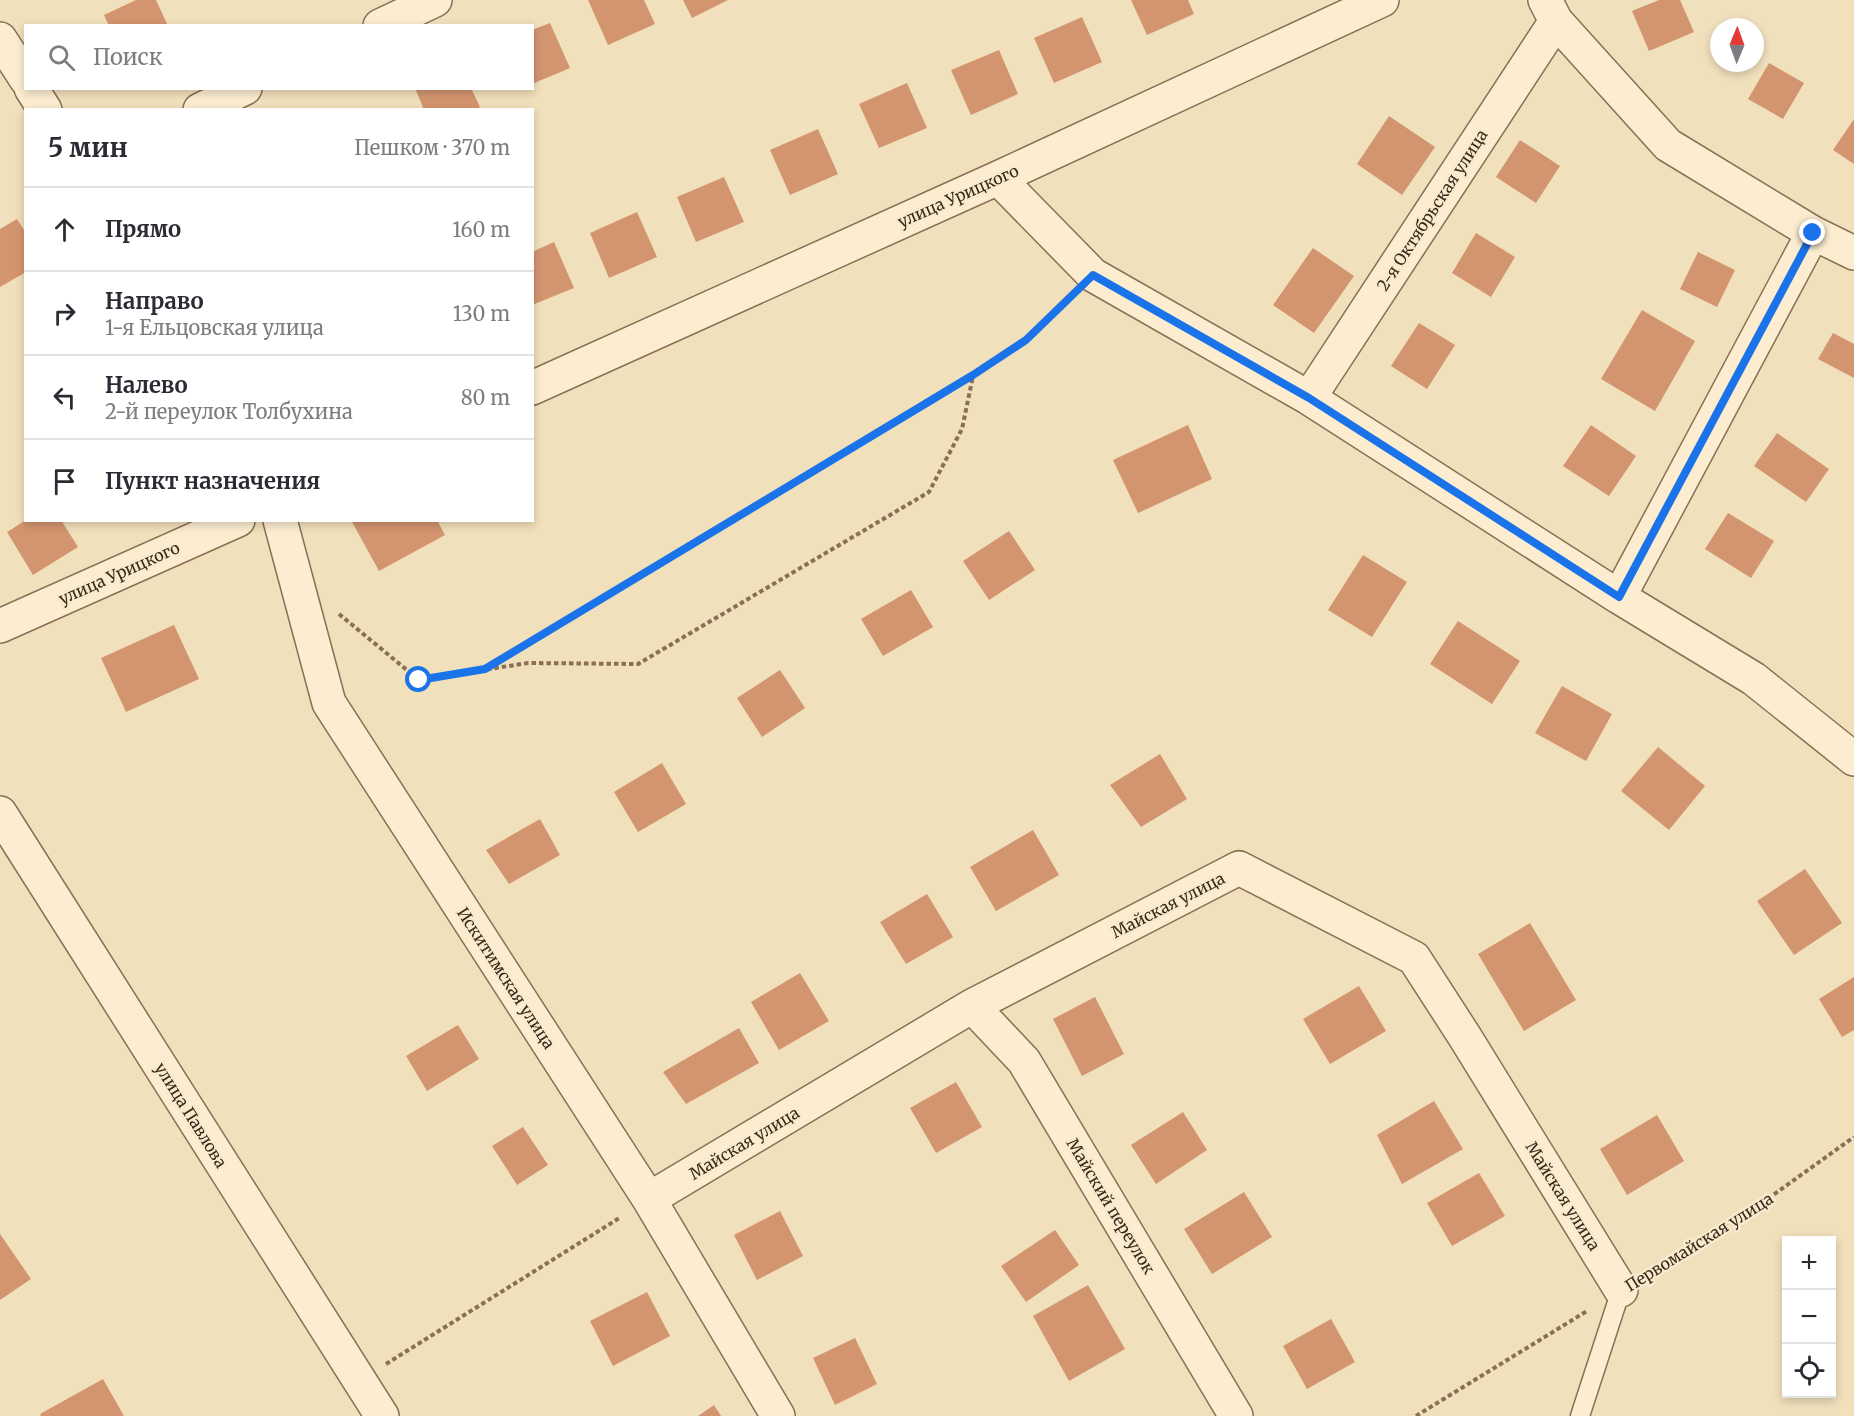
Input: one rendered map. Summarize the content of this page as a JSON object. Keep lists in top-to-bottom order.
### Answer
{
  "streets": {
    "street": [
      "улица Урицкого",
      "2-я Октябрьская улица",
      "Майская улица",
      "Искитимская улица",
      "улица Павлова",
      "Майский переулок"
    ],
    "lane": ["Первомайская улица"]
  },
  "crossings": [
    ["Майская улица", "Искитимская улица"],
    ["Майская улица", "Майский переулок"],
    ["Майская улица", "Первомайская улица"]
  ],
  "north": "top",
  "page": {
    "search": "Поиск",
    "heading": ["5 мин", "Пешком · 370 m"],
    "list": [
      ["Прямо", "160 m"],
      ["Направо", "1-я Ельцовская улица", "130 m"],
      ["Налево", "2-й переулок Толбухина", "80 m"],
      "Пункт назначения"
    ],
    "map_buttons": ["+", "−"]
  }
}
